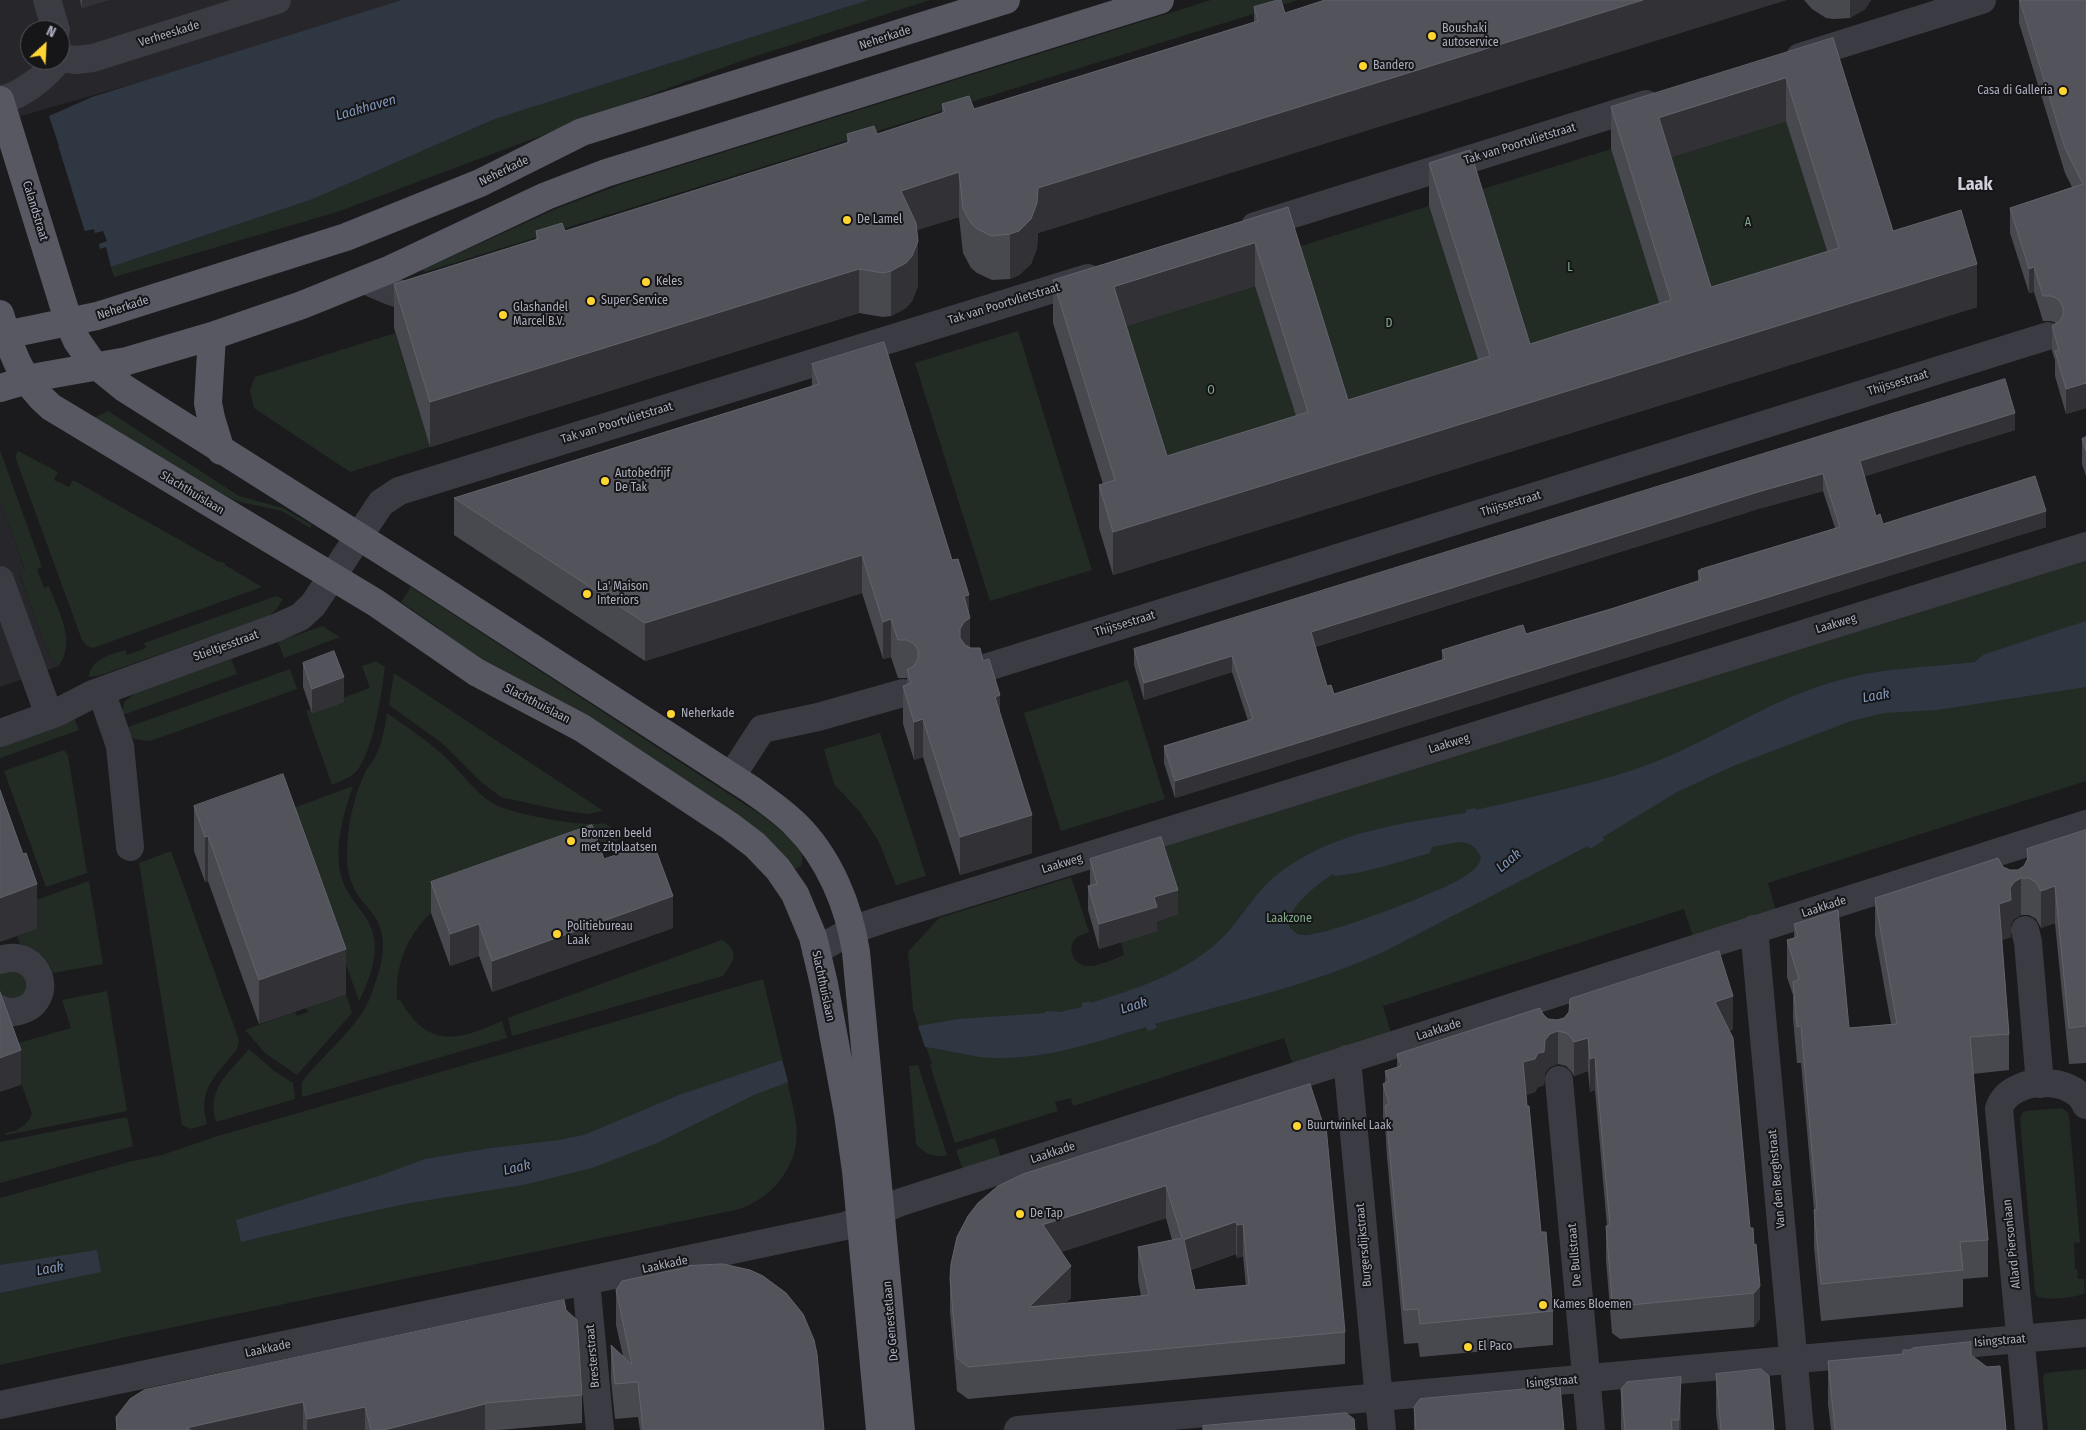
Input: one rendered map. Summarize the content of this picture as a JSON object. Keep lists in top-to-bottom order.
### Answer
{
  "streets": {
    "main road": [
      "Neherkade",
      "Calandstraat",
      "Slachthuislaan",
      "De Genestetlaan"
    ],
    "street": [
      "Verheeskade",
      "Tak van Poortvlietstraat",
      "Thijssestraat",
      "Laakweg",
      "Stieltjesstraat",
      "Laakkade",
      "Van den Berghstraat",
      "Allard Piersonlaan",
      "Burgersdijkstraat",
      "De Bullstraat",
      "Isingstraat",
      "Bresterstraat"
    ]
  },
  "crossings": [
    ["Neherkade", "Calandstraat"],
    ["Neherkade", "Slachthuislaan"],
    ["Tak van Poortvlietstraat", "Slachthuislaan"],
    ["Tak van Poortvlietstraat", "Stieltjesstraat"],
    ["Slachthuislaan", "Laakweg"],
    ["Slachthuislaan", "Stieltjesstraat"],
    ["Slachthuislaan", "Laakkade"],
    ["Slachthuislaan", "De Genestetlaan"],
    ["Laakkade", "Van den Berghstraat"],
    ["Laakkade", "Burgersdijkstraat"],
    ["Laakkade", "De Genestetlaan"],
    ["Laakkade", "Bresterstraat"],
    ["Van den Berghstraat", "Isingstraat"],
    ["Allard Piersonlaan", "Isingstraat"],
    ["Burgersdijkstraat", "Isingstraat"],
    ["De Bullstraat", "Isingstraat"]
  ],
  "districts": ["Laak"],
  "water": ["Laakhaven", "Laak"],
  "parks": [
    "A",
    "L",
    "D",
    "O",
    "Laakzone"
  ],
  "places": [
    "Boushaki autoservice",
    "Bandero",
    "Casa di Galleria",
    "De Lamel",
    "Keles",
    "Super Service",
    "Glashandel Marcel B.V.",
    "Autobedrijf De Tak",
    "La' Maison Interiors",
    "Neherkade",
    "Bronzen beeld met zitplaatsen",
    "Politiebureau Laak",
    "Buurtwinkel Laak",
    "De Tap",
    "Kames Bloemen",
    "El Paco"
  ],
  "north": "top right"
}
